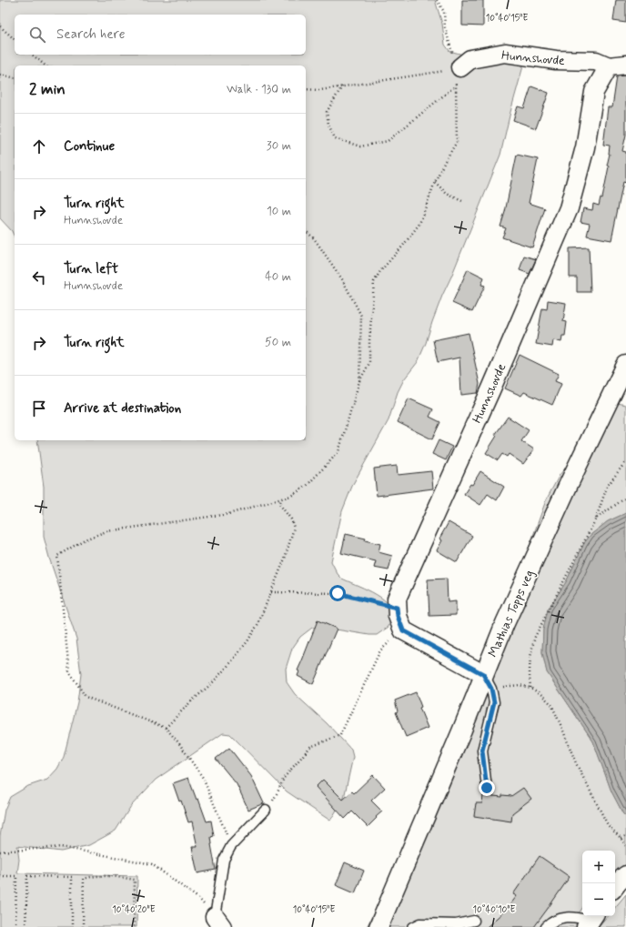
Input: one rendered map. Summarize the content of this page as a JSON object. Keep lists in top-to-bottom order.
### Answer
{
  "streets": {
    "street": ["Hunnshovde", "Mathias Topps veg"]
  },
  "page": {
    "search": "Search here",
    "heading": ["2 min", "Walk · 130 m"],
    "list": [
      ["Continue", "30 m"],
      ["Turn right", "Hunnshovde", "10 m"],
      ["Turn left", "Hunnshovde", "40 m"],
      ["Turn right", "50 m"],
      "Arrive at destination"
    ],
    "map_buttons": ["+", "−"]
  },
  "coordinates": ["10°40'15\"E", "10°40'20\"E", "10°40'10\"E"]
}
